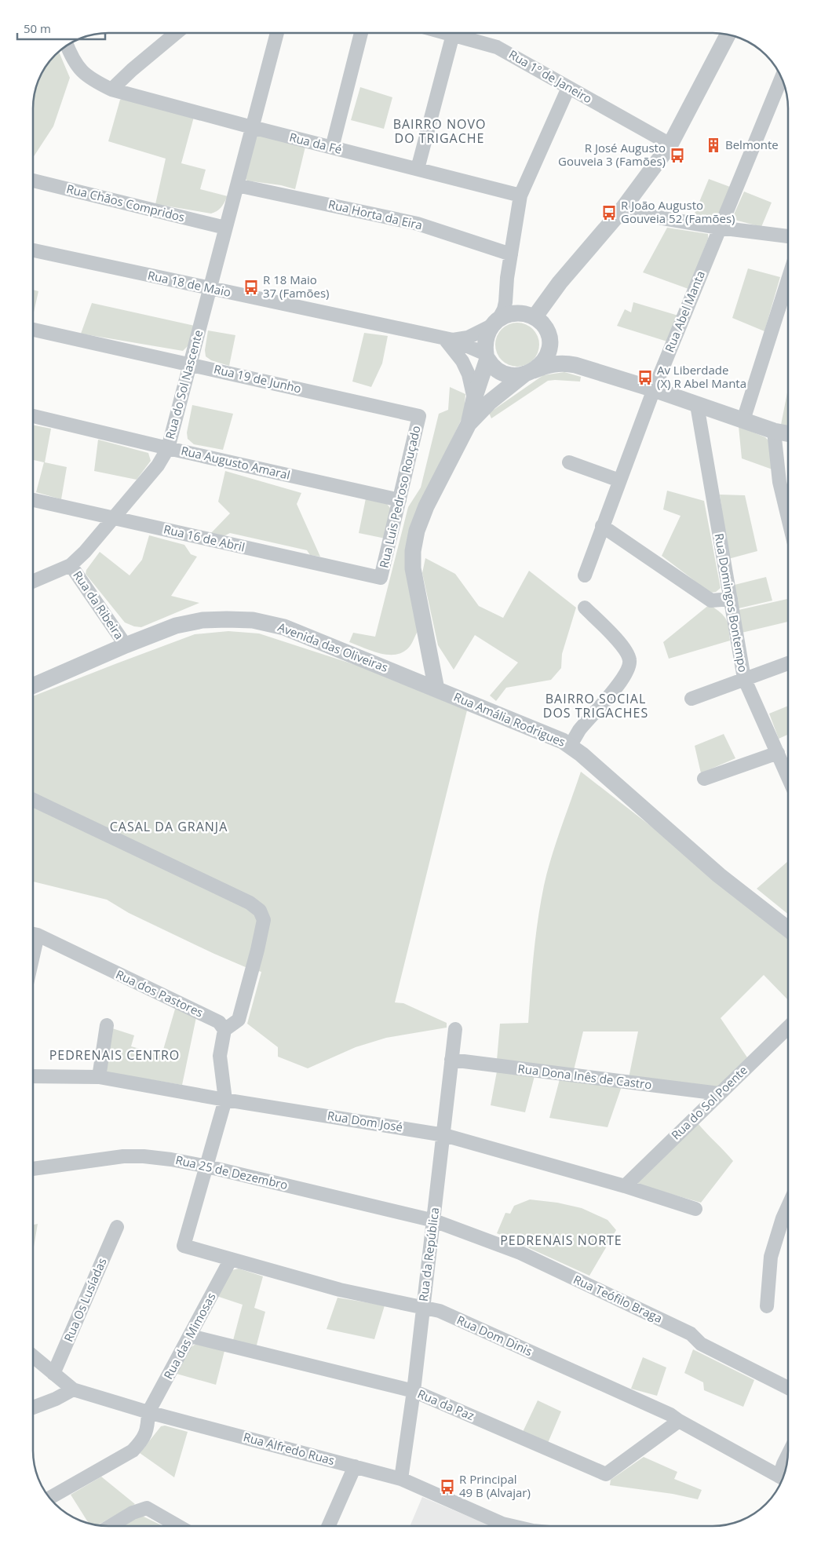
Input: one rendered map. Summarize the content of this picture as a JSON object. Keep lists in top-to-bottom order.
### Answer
{
  "streets": {
    "street": [
      "Rua 1º de Janeiro",
      "Rua da Fé",
      "Rua Chãos Compridos",
      "Rua Horta da Eira",
      "Rua 18 de Maio",
      "Rua Abel Manta",
      "Rua 19 de Junho",
      "Rua do Sol Nascente",
      "Rua Augusto Amaral",
      "Rua Luis Pedroso Rouçado",
      "Rua 16 de Abril",
      "Rua Domingos Bontempo",
      "Rua da Ribeira",
      "Avenida das Oliveiras",
      "Rua Amália Rodrigues",
      "Rua dos Pastores",
      "Rua Dona Inês de Castro",
      "Rua do Sol Poente",
      "Rua Dom José",
      "Rua 25 de Dezembro",
      "Rua da República",
      "Rua Teófilo Braga",
      "Rua Os Lusíadas",
      "Rua das Mimosas",
      "Rua Dom Dinis",
      "Rua da Paz",
      "Rua Alfredo Ruas"
    ]
  },
  "crossings": [
    ["Rua da Fé", "Rua do Sol Nascente"],
    ["Rua Chãos Compridos", "Rua do Sol Nascente"],
    ["Rua Horta da Eira", "Rua do Sol Nascente"],
    ["Rua 18 de Maio", "Rua do Sol Nascente"],
    ["Rua 19 de Junho", "Rua do Sol Nascente"],
    ["Rua 19 de Junho", "Rua Luis Pedroso Rouçado"],
    ["Rua do Sol Nascente", "Rua Augusto Amaral"],
    ["Rua do Sol Nascente", "Rua 16 de Abril"],
    ["Rua do Sol Nascente", "Rua da Ribeira"],
    ["Rua Augusto Amaral", "Rua Luis Pedroso Rouçado"],
    ["Rua Luis Pedroso Rouçado", "Rua 16 de Abril"],
    ["Rua da Ribeira", "Avenida das Oliveiras"],
    ["Avenida das Oliveiras", "Rua Amália Rodrigues"],
    ["Rua Dona Inês de Castro", "Rua do Sol Poente"],
    ["Rua Dona Inês de Castro", "Rua da República"],
    ["Rua do Sol Poente", "Rua Dom José"],
    ["Rua Dom José", "Rua da República"],
    ["Rua 25 de Dezembro", "Rua da República"],
    ["Rua 25 de Dezembro", "Rua Teófilo Braga"],
    ["Rua 25 de Dezembro", "Rua Dom Dinis"],
    ["Rua da República", "Rua Teófilo Braga"],
    ["Rua da República", "Rua Dom Dinis"],
    ["Rua da República", "Rua da Paz"],
    ["Rua da República", "Rua Alfredo Ruas"],
    ["Rua das Mimosas", "Rua Dom Dinis"],
    ["Rua das Mimosas", "Rua da Paz"],
    ["Rua das Mimosas", "Rua Alfredo Ruas"],
    ["Rua Dom Dinis", "Rua da Paz"]
  ],
  "districts": [
    "BAIRRO NOVO DO TRIGACHE",
    "BAIRRO SOCIAL DOS TRIGACHES",
    "CASAL DA GRANJA",
    "PEDRENAIS CENTRO",
    "PEDRENAIS NORTE"
  ],
  "places": {
    "building": ["Belmonte"],
    "bus stop": [
      "R José Augusto Gouveia 3 (Famões)",
      "R João Augusto Gouveia 52 (Famões)",
      "R 18 Maio 37 (Famões)",
      "Av Liberdade (X) R Abel Manta",
      "R Principal 49 B (Alvajar)"
    ]
  },
  "scale_bar": "50 m"
}
